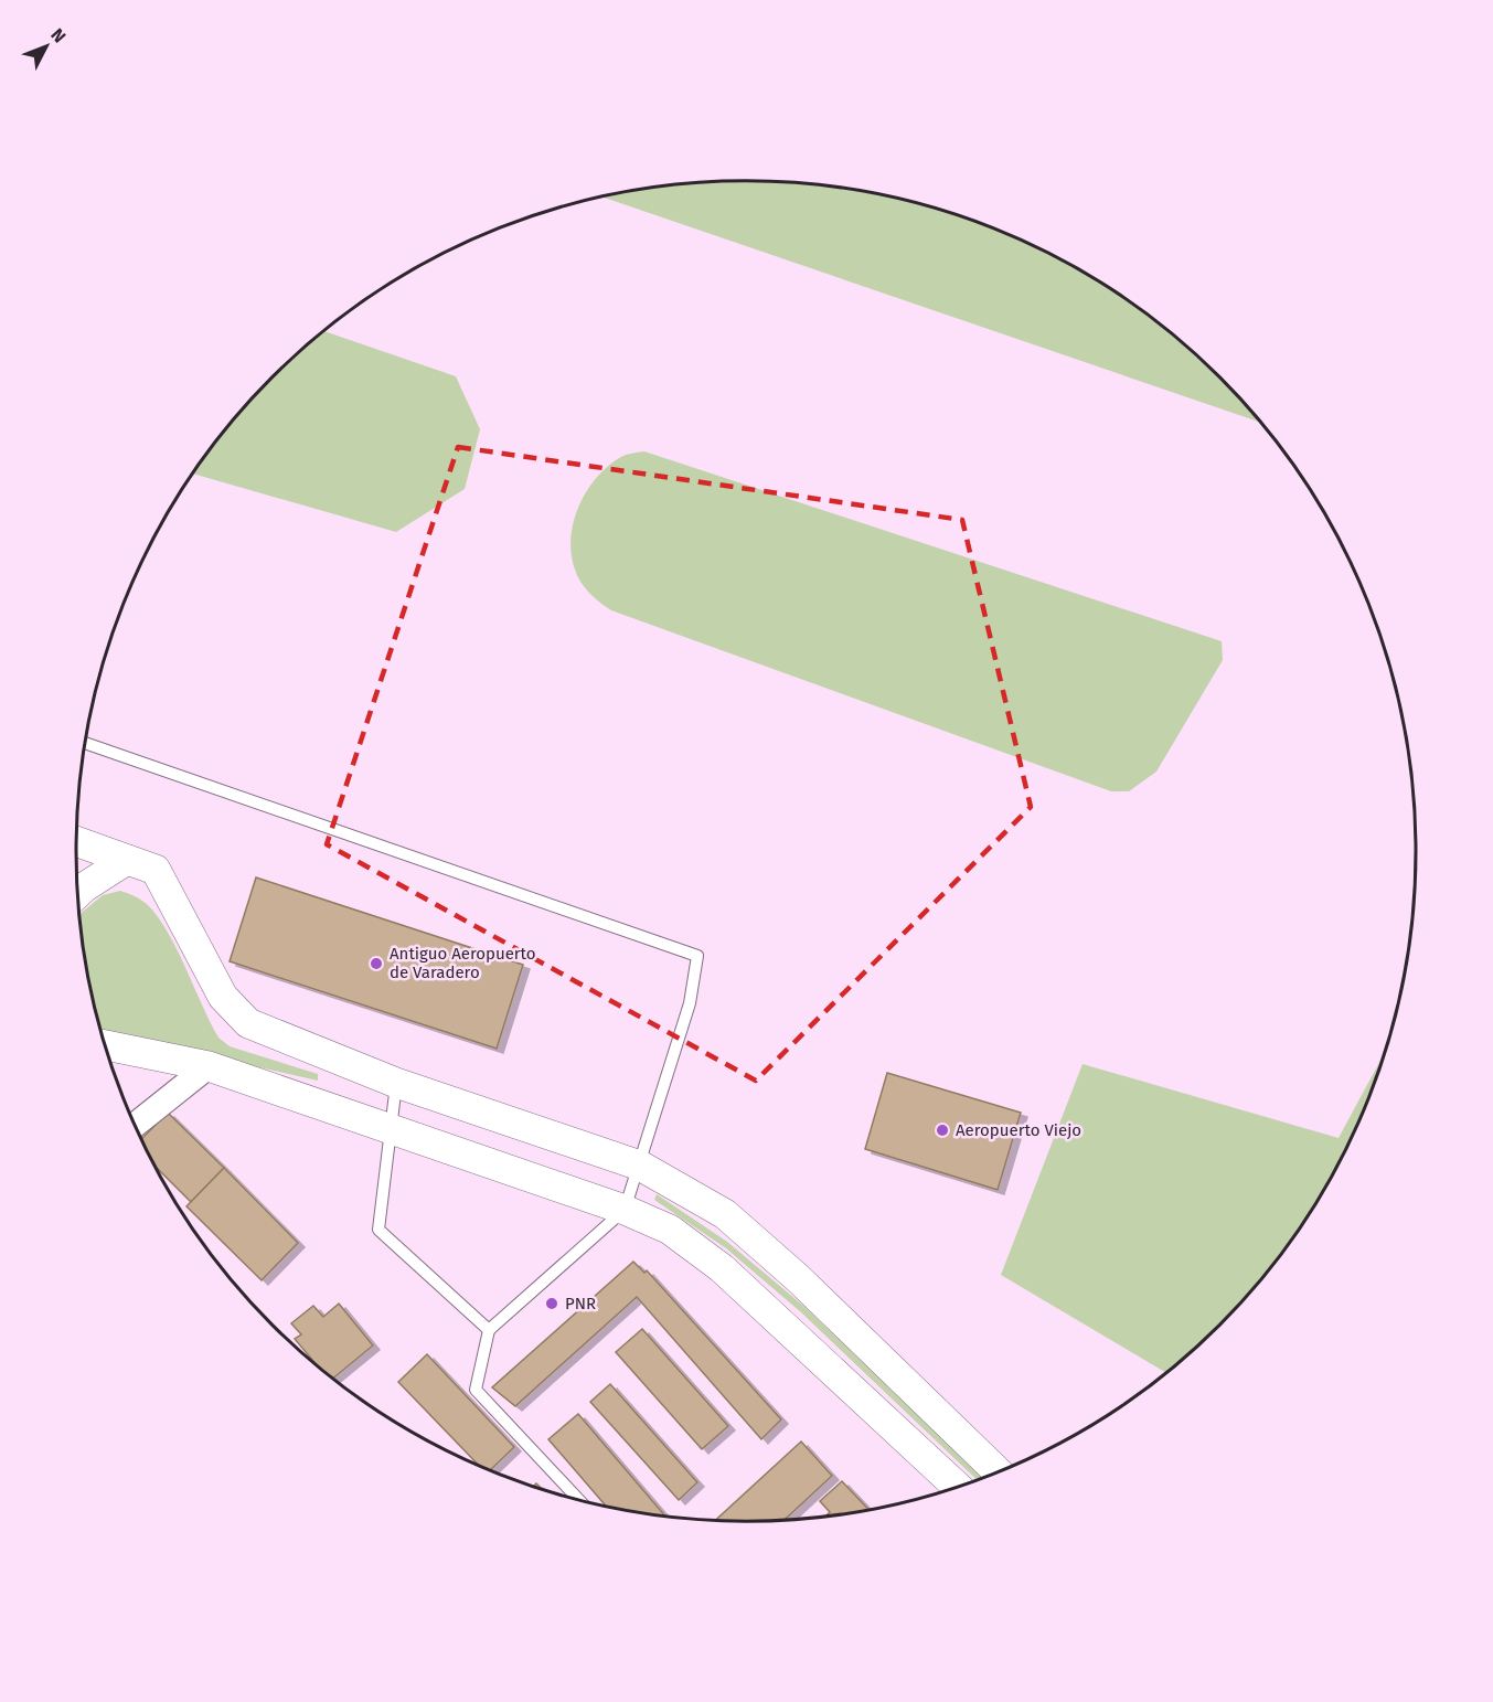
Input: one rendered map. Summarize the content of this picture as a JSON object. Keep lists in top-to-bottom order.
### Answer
{
  "places": ["Antiguo Aeropuerto de Varadero", "Aeropuerto Viejo", "PNR"],
  "north": "top right"
}
